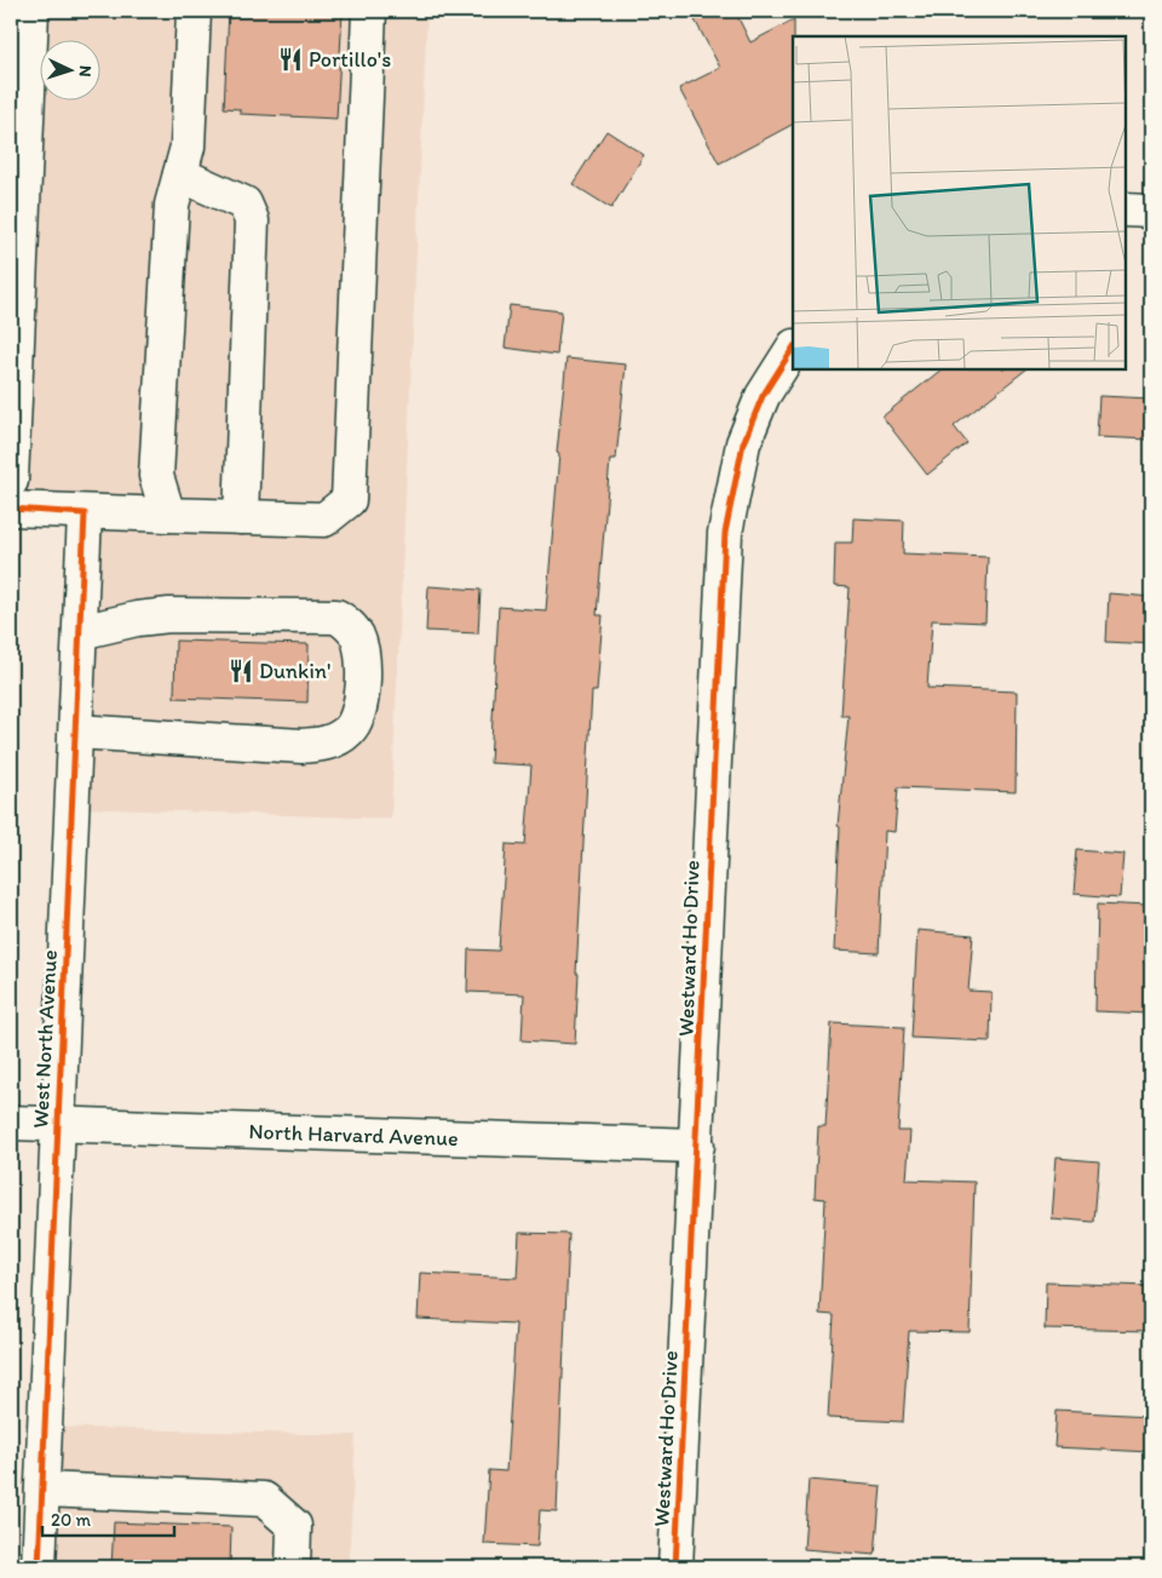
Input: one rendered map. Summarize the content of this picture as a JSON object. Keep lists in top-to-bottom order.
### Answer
{
  "streets": {
    "street": ["Westward Ho Drive", "West North Avenue", "North Harvard Avenue"]
  },
  "crossings": [
    ["Westward Ho Drive", "North Harvard Avenue"],
    ["West North Avenue", "North Harvard Avenue"]
  ],
  "places": {
    "restaurant": ["Portillo's", "Dunkin'"]
  },
  "scale_bar": "20 m",
  "north": "right"
}
